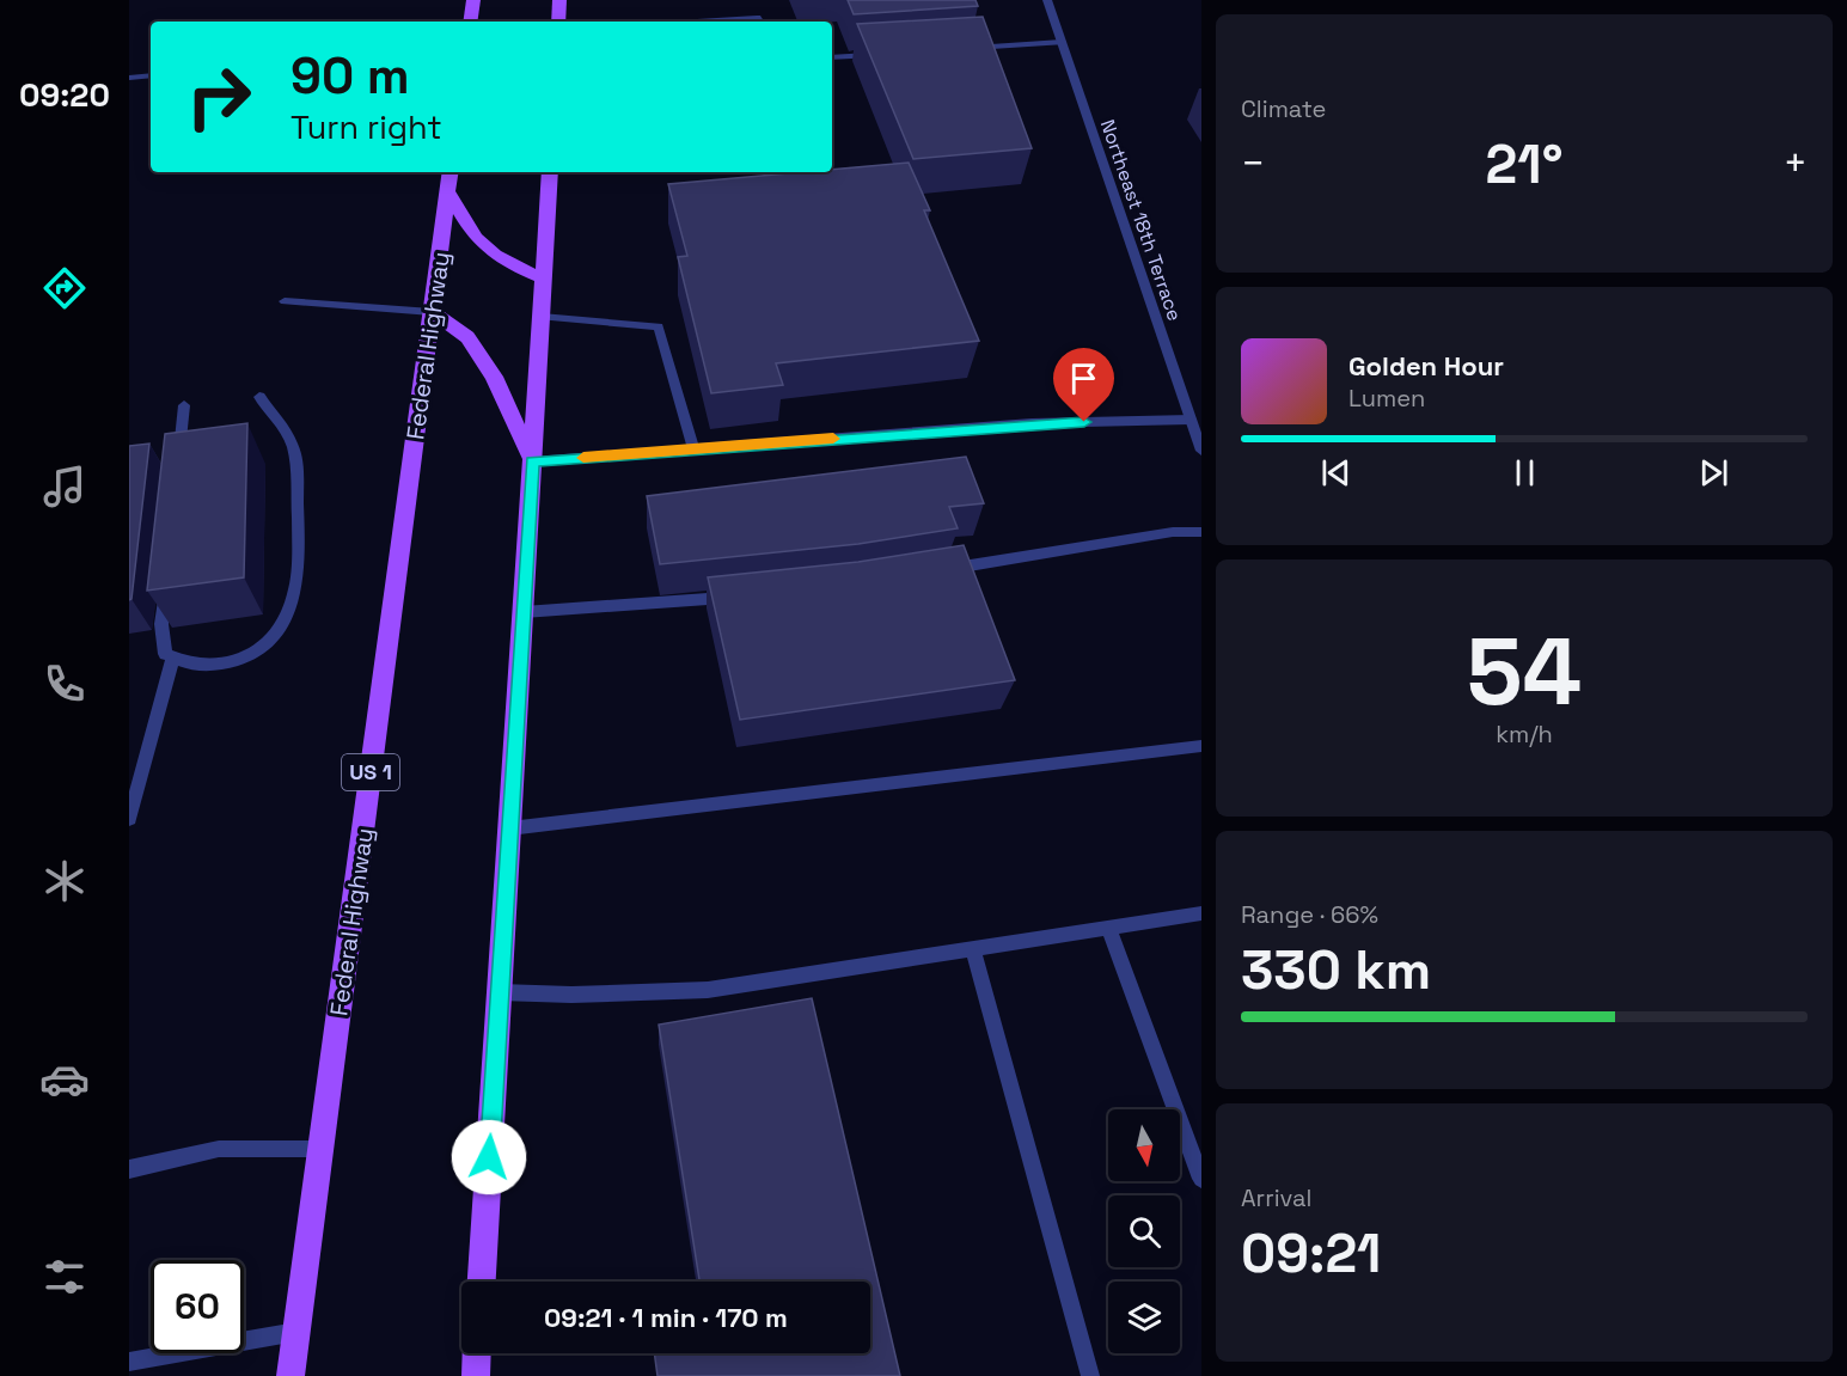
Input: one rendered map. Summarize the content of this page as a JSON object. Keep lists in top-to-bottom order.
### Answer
{
  "streets": {
    "main road": ["Federal Highway", "US 1"],
    "street": ["Northeast 18th Terrace"]
  },
  "north": "bottom",
  "page": {
    "tabs": "09:20",
    "tile": [
      "Climate",
      ["54", "km/h"],
      ["Range · 66%", "330 km"],
      ["Arrival", "09:21"]
    ],
    "turn": ["90 m", "Turn right"],
    "heat": ["−", "21°", "+"],
    "song": ["Golden Hour", "Lumen"],
    "limit": "60",
    "trip": "09:21 · 1 min · 170 m"
  }
}
